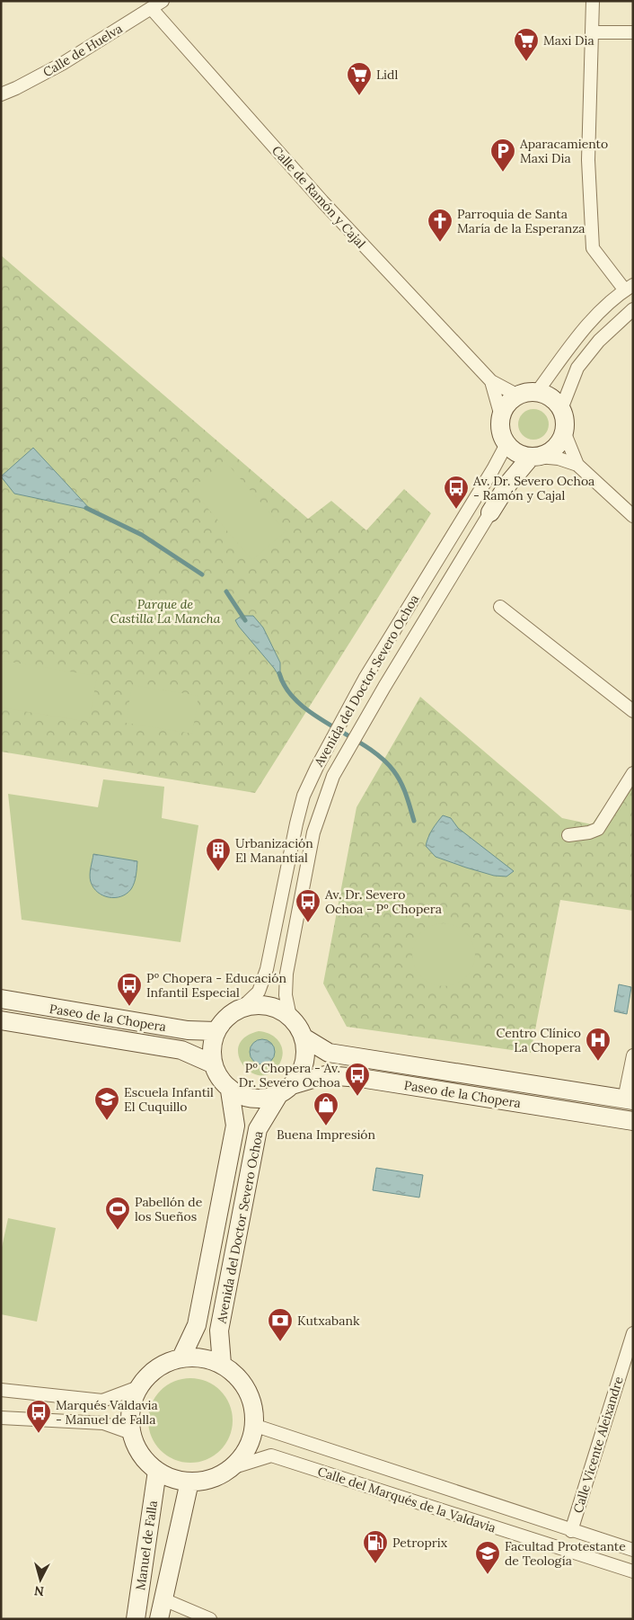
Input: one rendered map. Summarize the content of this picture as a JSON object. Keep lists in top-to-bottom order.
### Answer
{
  "streets": {
    "main road": ["Avenida del Doctor Severo Ochoa", "Paseo de la Chopera", "Manuel de Falla"],
    "street": [
      "Calle de Huelva",
      "Calle de Ramón y Cajal",
      "Calle Vicente Aleixandre",
      "Calle del Marqués de la Valdavia"
    ]
  },
  "crossings": [
    ["Calle de Huelva", "Calle de Ramón y Cajal"],
    ["Calle de Ramón y Cajal", "Avenida del Doctor Severo Ochoa"],
    ["Avenida del Doctor Severo Ochoa", "Paseo de la Chopera"],
    ["Avenida del Doctor Severo Ochoa", "Calle del Marqués de la Valdavia"],
    ["Avenida del Doctor Severo Ochoa", "Manuel de Falla"],
    ["Calle Vicente Aleixandre", "Calle del Marqués de la Valdavia"],
    ["Calle del Marqués de la Valdavia", "Manuel de Falla"]
  ],
  "parks": ["Parque de Castilla La Mancha"],
  "places": {
    "supermarket": ["Maxi Dia", "Lidl"],
    "parking": ["Aparacamiento Maxi Dia"],
    "church": ["Parroquia de Santa María de la Esperanza"],
    "bus stop": [
      "Av. Dr. Severo Ochoa - Ramón y Cajal",
      "Av. Dr. Severo Ochoa - Pº Chopera",
      "Pº Chopera - Educación Infantil Especial",
      "Pº Chopera - Av. Dr. Severo Ochoa",
      "Marqués Valdavia - Manuel de Falla"
    ],
    "building": ["Urbanización El Manantial"],
    "hospital": ["Centro Clínico La Chopera"],
    "school or university": ["Escuela Infantil El Cuquillo", "Facultad Protestante de Teología"],
    "shop": ["Buena Impresión"],
    "sports": ["Pabellón de los Sueños"],
    "bank": ["Kutxabank"],
    "fuel station": ["Petroprix"]
  },
  "north": "bottom"
}
